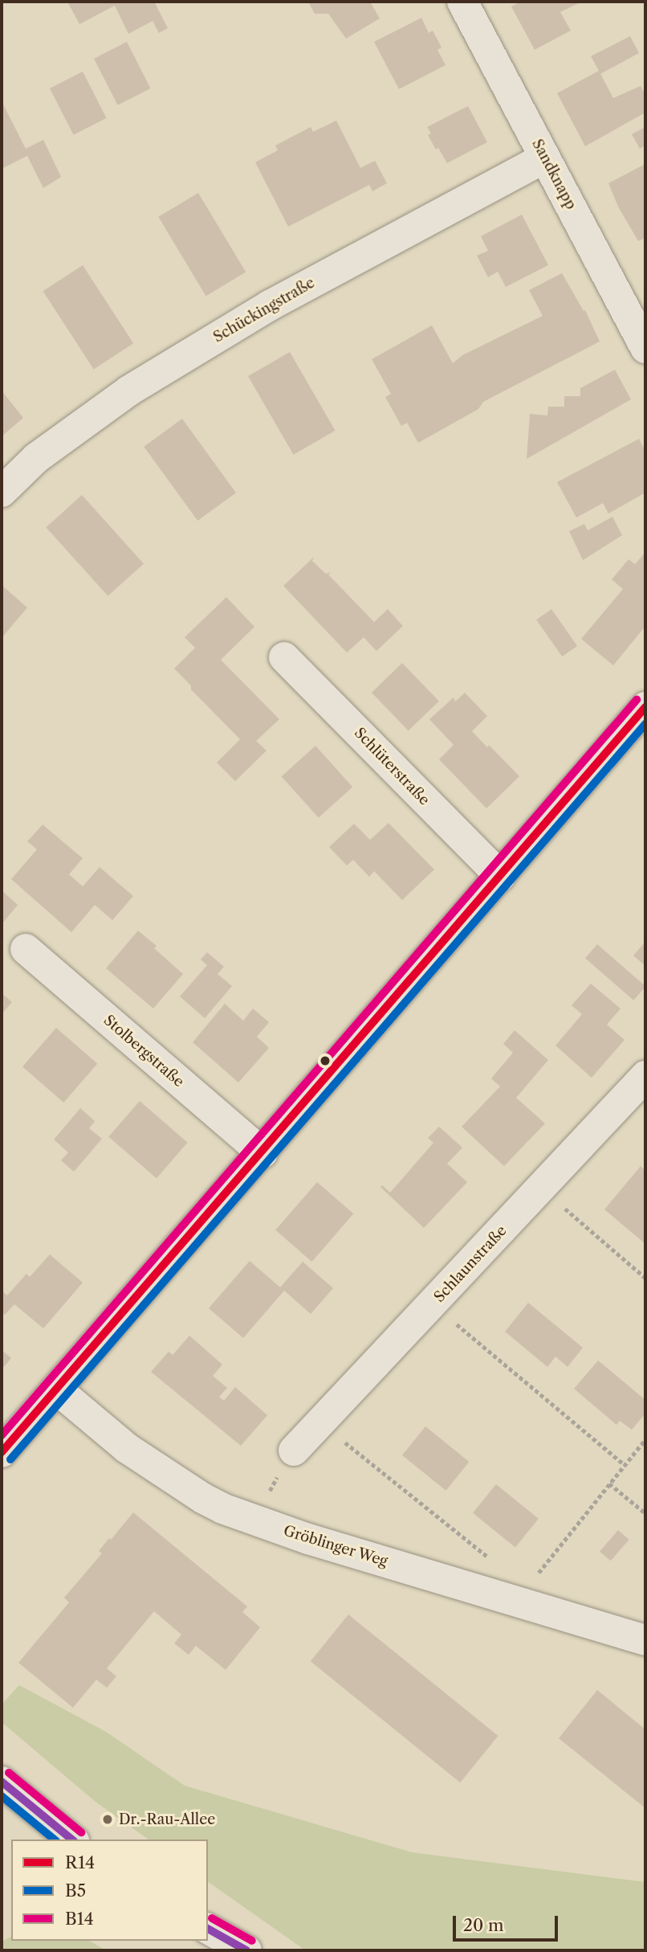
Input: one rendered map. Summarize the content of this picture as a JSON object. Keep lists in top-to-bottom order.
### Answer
{
  "streets": {
    "street": [
      "Sandknapp",
      "Schückingstraße",
      "Schlüterstraße",
      "Stolbergstraße",
      "Schlaunstraße",
      "Gröblinger Weg"
    ]
  },
  "crossings": [
    ["Sandknapp", "Schückingstraße"]
  ],
  "places": ["Dr.-Rau-Allee"],
  "lines": ["transit line B14", "transit line R14", "transit line B5"],
  "legend": ["R14", "B5", "B14"],
  "scale_bar": "20 m"
}
